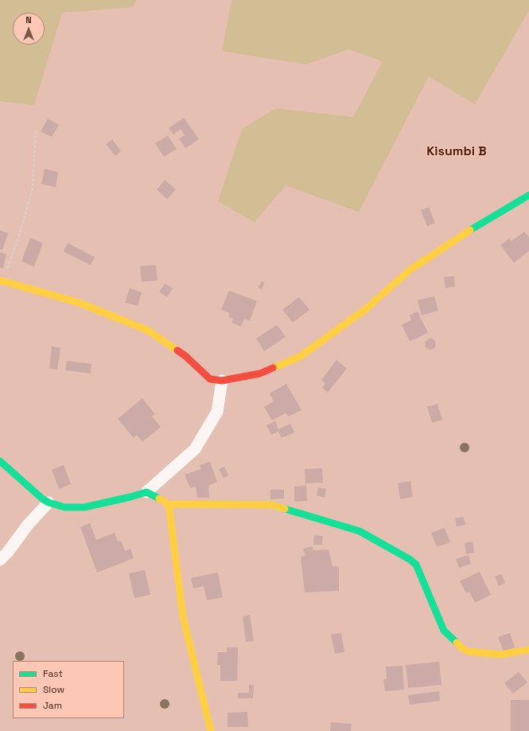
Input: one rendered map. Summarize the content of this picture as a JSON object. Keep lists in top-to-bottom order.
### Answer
{
  "districts": ["Kisumbi B"],
  "legend": ["Fast", "Slow", "Jam"],
  "north": "top"
}
